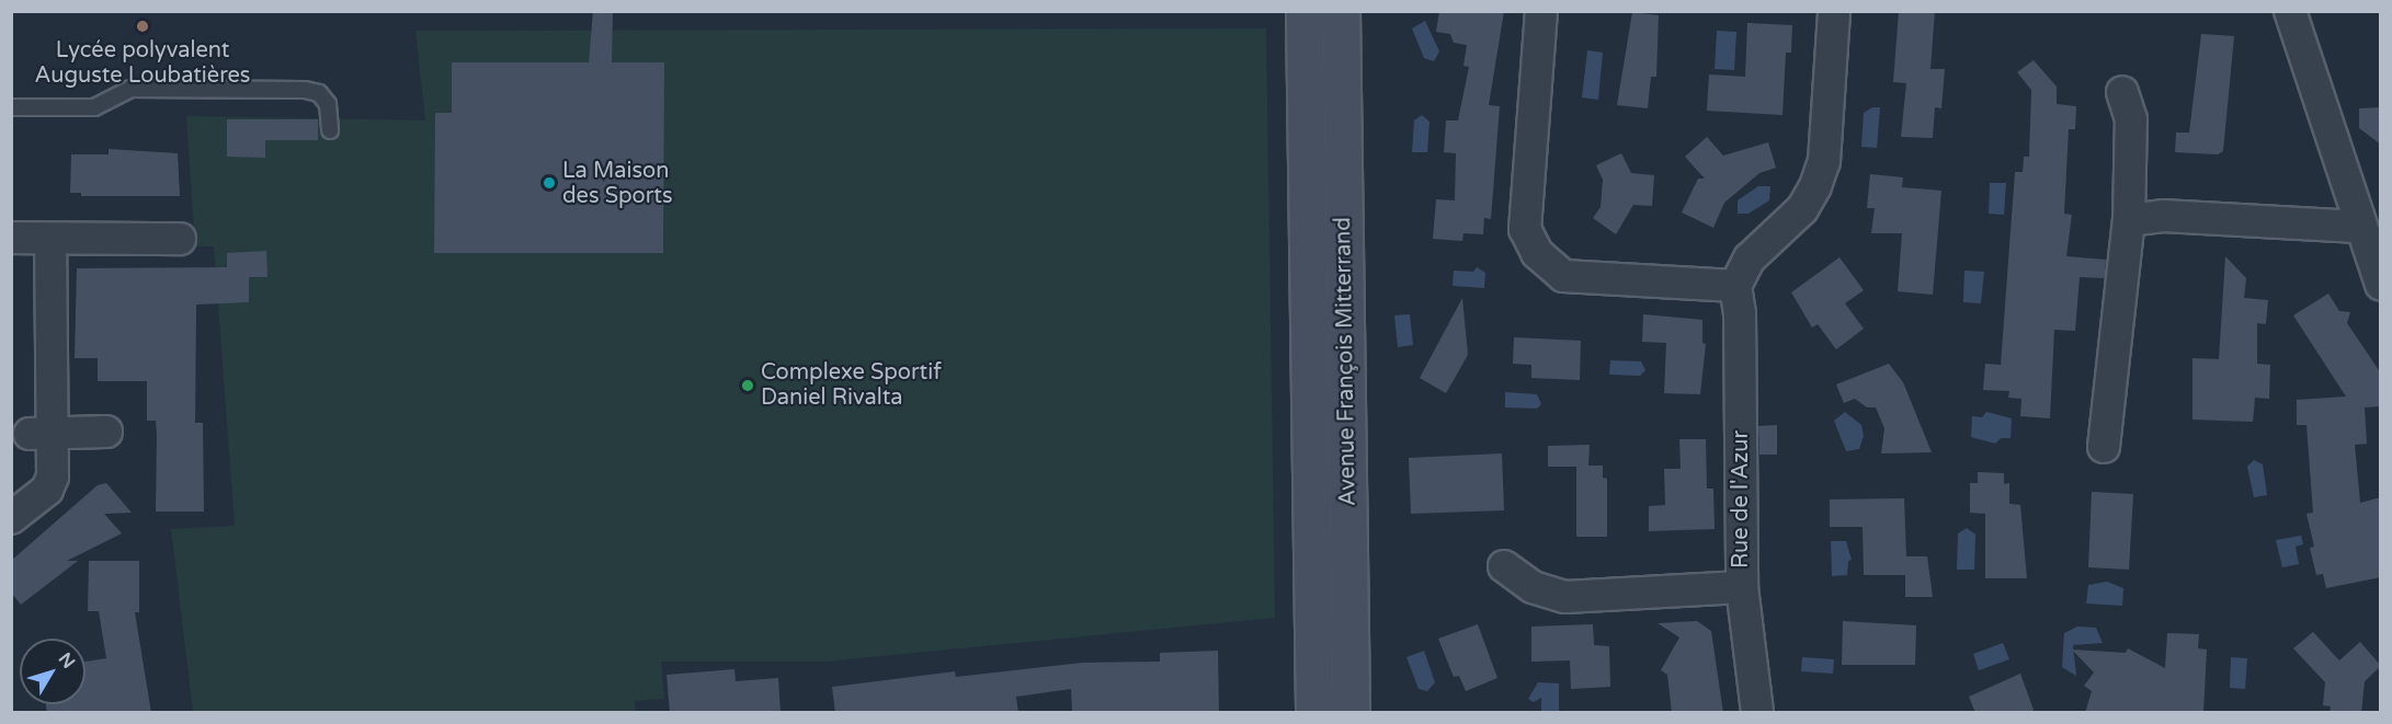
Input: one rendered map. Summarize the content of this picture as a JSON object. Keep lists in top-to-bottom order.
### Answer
{
  "streets": {
    "main road": ["Avenue François Mitterrand"],
    "street": ["Rue de l'Azur"]
  },
  "places": ["Lycée polyvalent Auguste Loubatières", "La Maison des Sports", "Complexe Sportif Daniel Rivalta"],
  "north": "top right"
}
